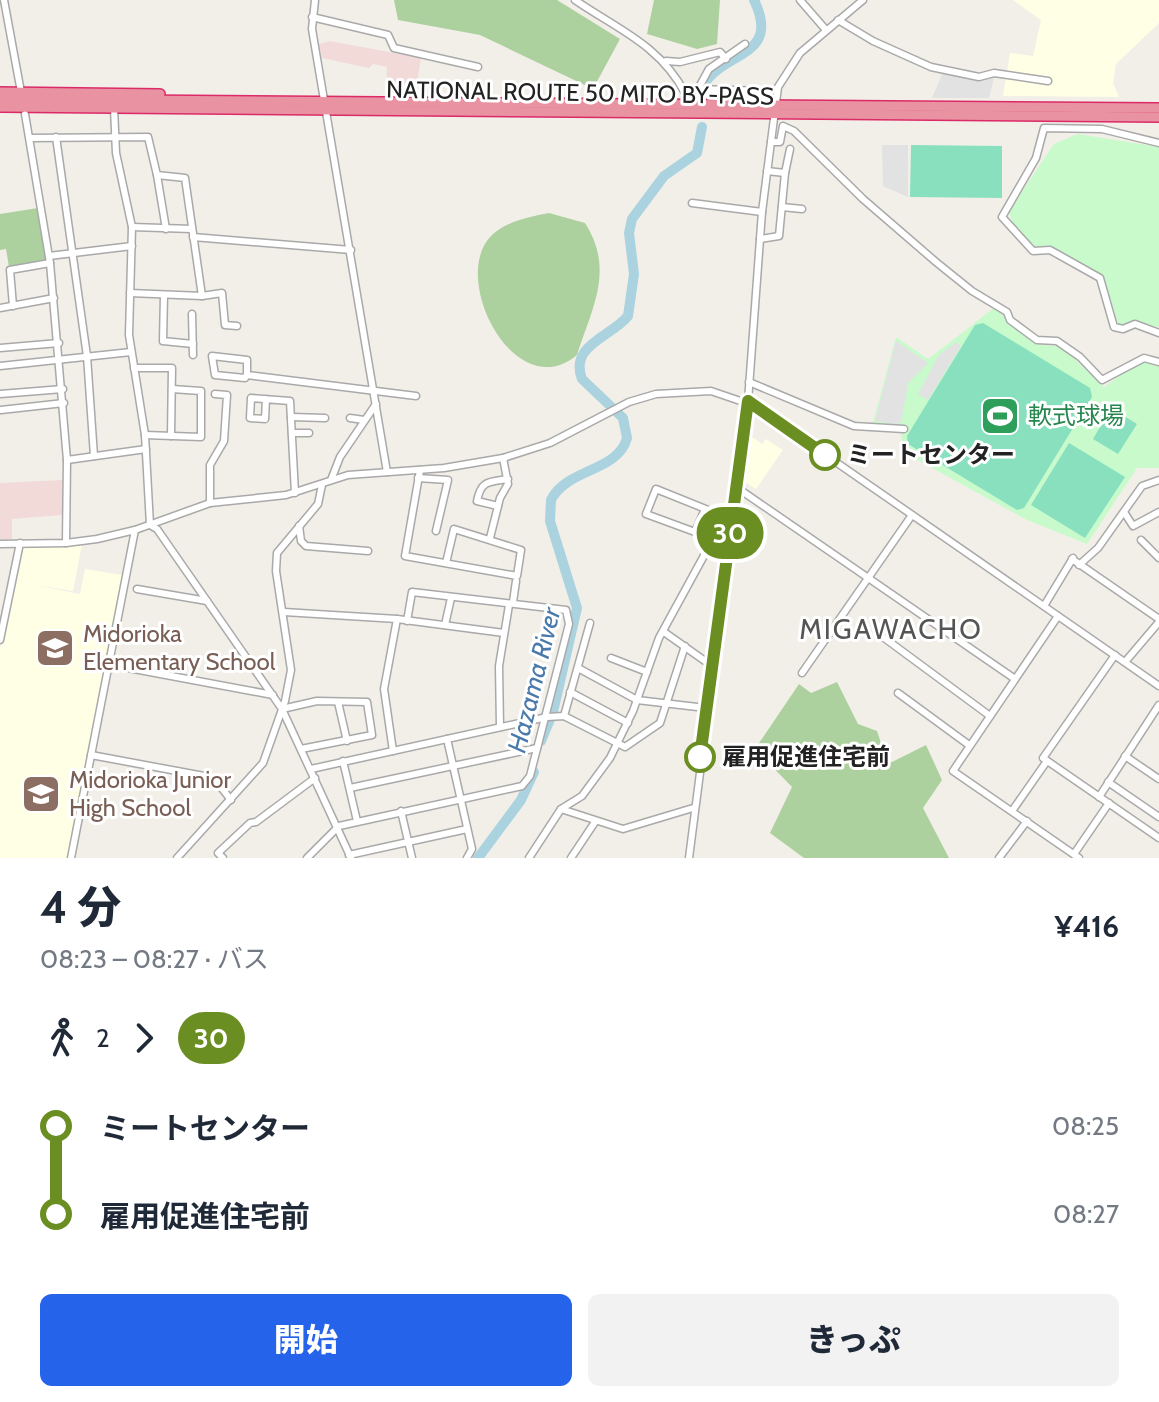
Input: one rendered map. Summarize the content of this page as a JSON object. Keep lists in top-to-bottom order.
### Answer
{
  "streets": {
    "highway": ["NATIONAL ROUTE 50 MITO BY-PASS"]
  },
  "districts": ["MIGAWACHO"],
  "water": ["Hazama River"],
  "places": {
    "sports": ["軟式球場"],
    "other": ["ミートセンター", "雇用促進住宅前"],
    "school or university": ["Midorioka Elementary School", "Midorioka Junior High School"]
  },
  "lines": ["bus line 30"],
  "page": {
    "on_map": "30",
    "heading": ["4 分", "08:23 – 08:27 · バス", "¥416"],
    "legs": ["2", "30"],
    "list": [
      {
        "name": "ミートセンター",
        "value": "08:25"
      },
      {
        "name": "雇用促進住宅前",
        "value": "08:27"
      }
    ],
    "buttons": ["開始", "きっぷ"]
  }
}
